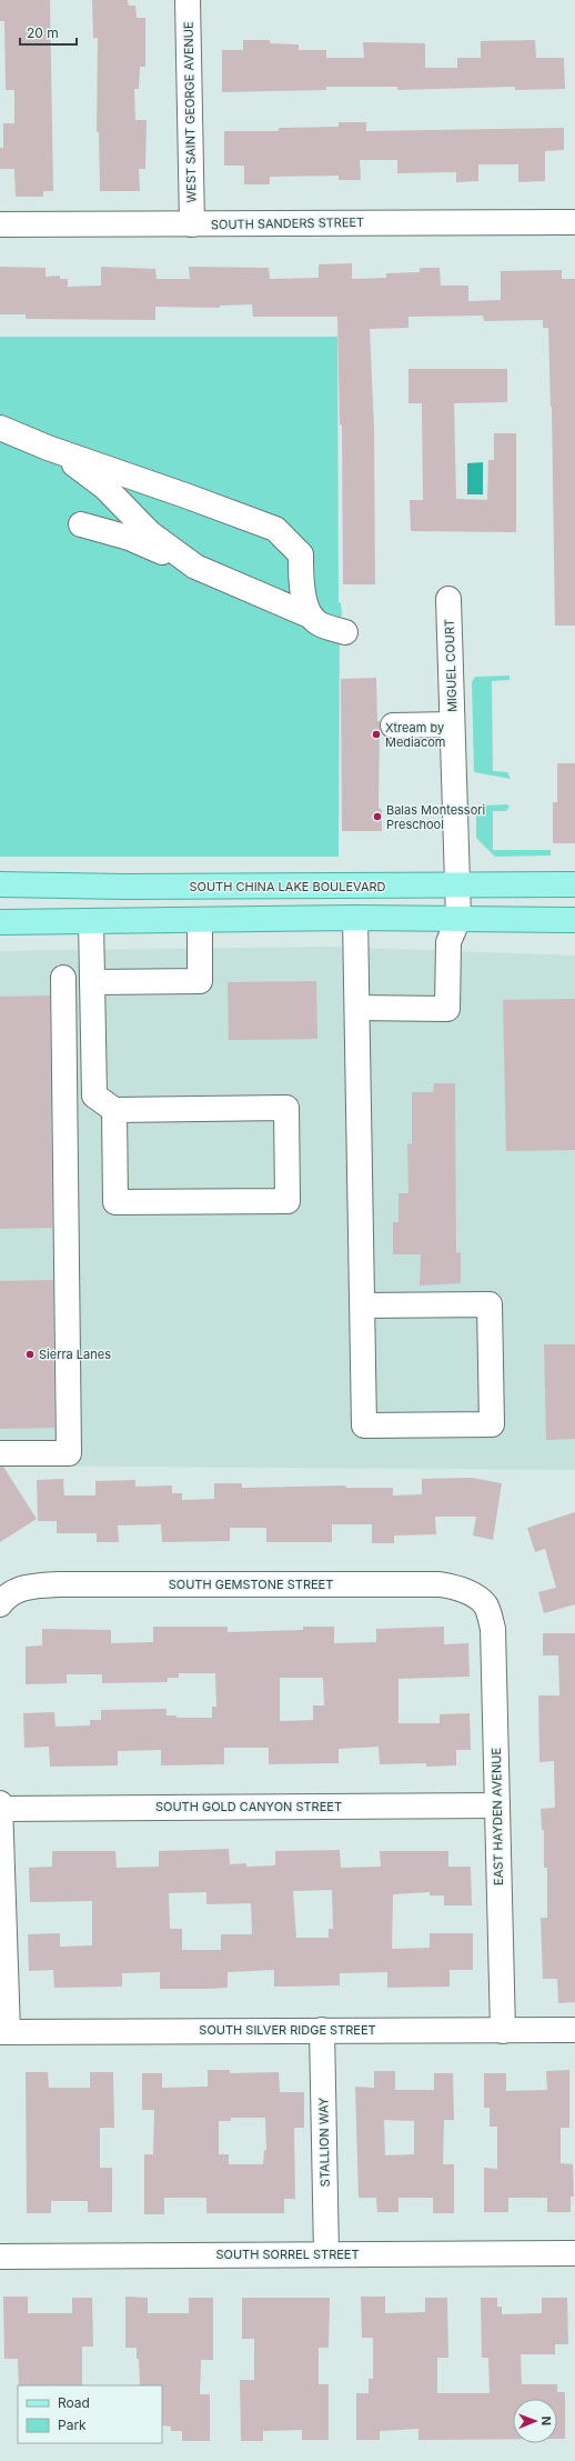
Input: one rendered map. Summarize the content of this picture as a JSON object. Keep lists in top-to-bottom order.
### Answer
{
  "streets": {
    "main road": ["SOUTH CHINA LAKE BOULEVARD"],
    "street": [
      "WEST SAINT GEORGE AVENUE",
      "SOUTH SANDERS STREET",
      "MIGUEL COURT",
      "SOUTH GEMSTONE STREET",
      "SOUTH GOLD CANYON STREET",
      "EAST HAYDEN AVENUE",
      "SOUTH SILVER RIDGE STREET",
      "STALLION WAY",
      "SOUTH SORREL STREET"
    ]
  },
  "crossings": [
    ["WEST SAINT GEORGE AVENUE", "SOUTH SANDERS STREET"],
    ["MIGUEL COURT", "SOUTH CHINA LAKE BOULEVARD"],
    ["SOUTH GEMSTONE STREET", "EAST HAYDEN AVENUE"],
    ["SOUTH GOLD CANYON STREET", "EAST HAYDEN AVENUE"],
    ["EAST HAYDEN AVENUE", "SOUTH SILVER RIDGE STREET"],
    ["SOUTH SILVER RIDGE STREET", "STALLION WAY"],
    ["STALLION WAY", "SOUTH SORREL STREET"]
  ],
  "places": ["Xtream by Mediacom", "Balas Montessori Preschool", "Sierra Lanes"],
  "legend": ["Road", "Park"],
  "scale_bar": "20 m",
  "north": "right"
}
